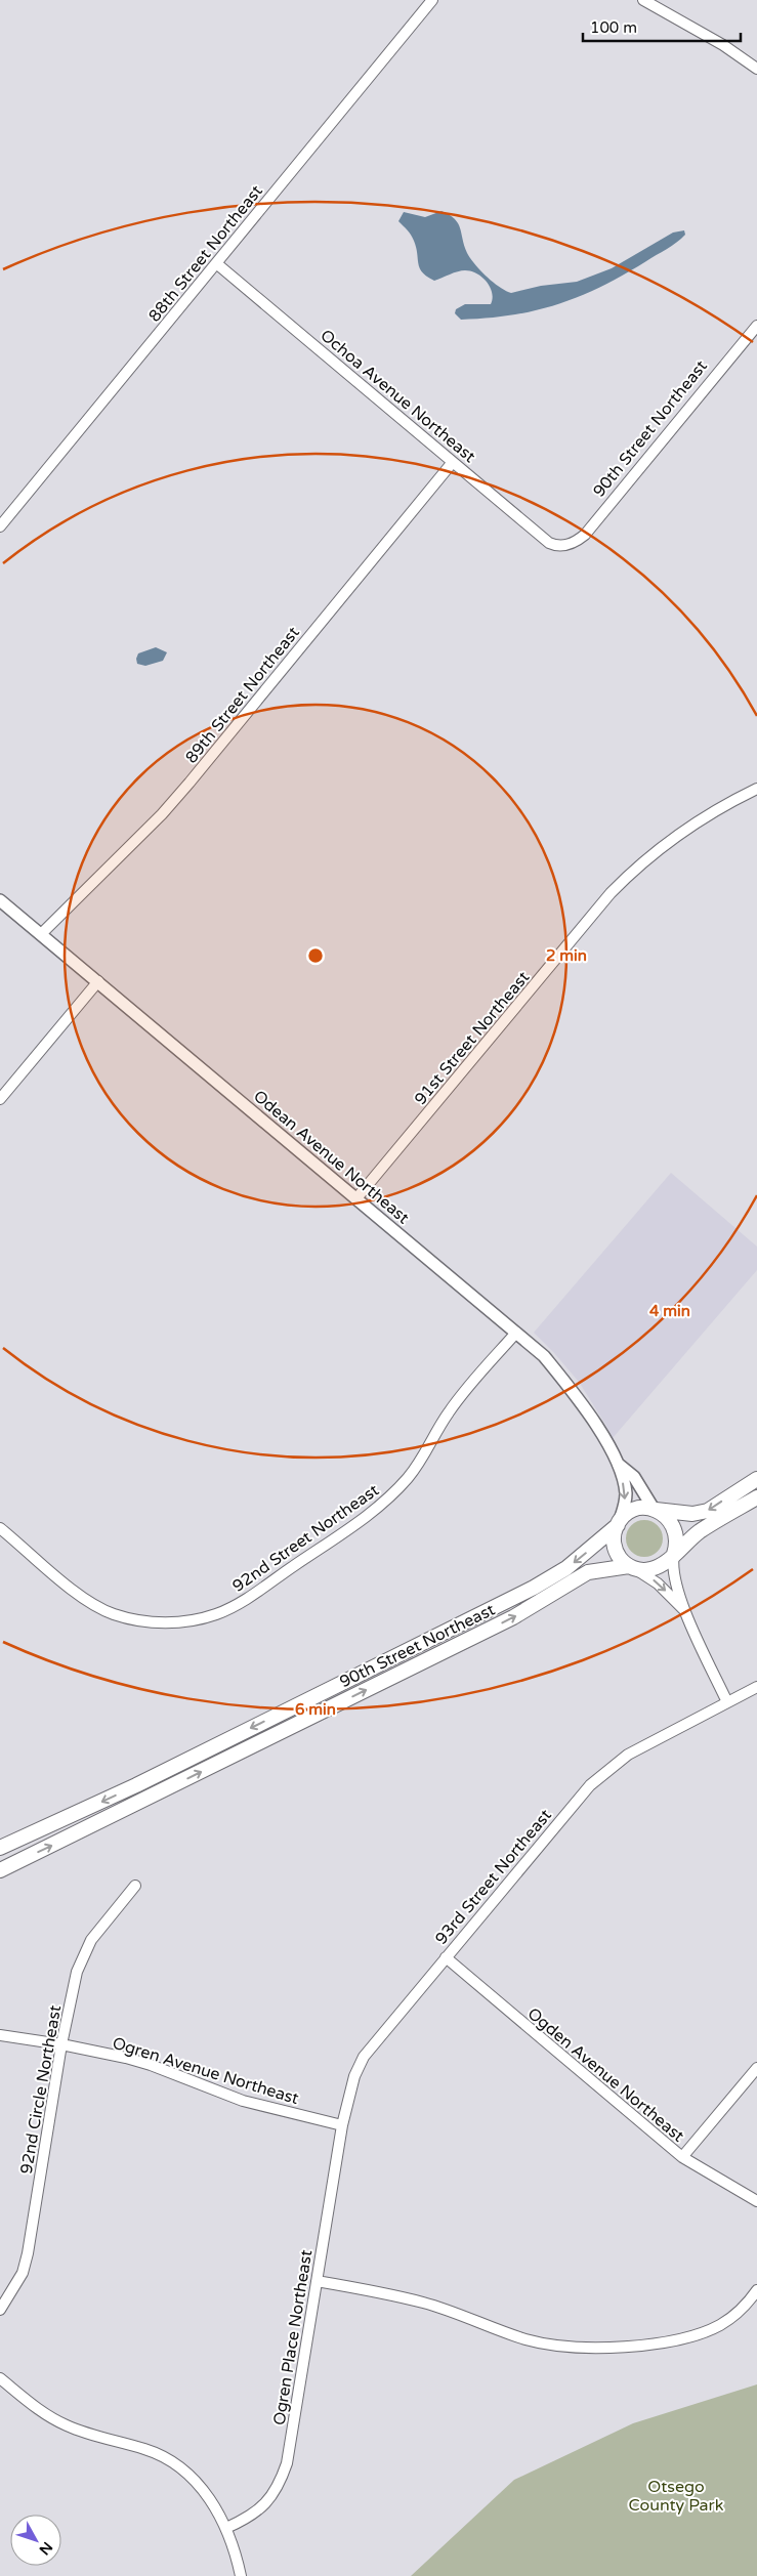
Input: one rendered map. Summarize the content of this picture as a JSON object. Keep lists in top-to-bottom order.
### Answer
{
  "streets": {
    "main road": ["90th Street Northeast"],
    "street": [
      "88th Street Northeast",
      "Ochoa Avenue Northeast",
      "89th Street Northeast",
      "91st Street Northeast",
      "Odean Avenue Northeast",
      "92nd Street Northeast",
      "93rd Street Northeast",
      "Ogren Avenue Northeast",
      "Ogden Avenue Northeast",
      "92nd Circle Northeast",
      "Ogren Place Northeast"
    ]
  },
  "crossings": [
    ["88th Street Northeast", "Ochoa Avenue Northeast"],
    ["Ochoa Avenue Northeast", "90th Street Northeast"],
    ["Ochoa Avenue Northeast", "89th Street Northeast"],
    ["90th Street Northeast", "Odean Avenue Northeast"],
    ["89th Street Northeast", "Odean Avenue Northeast"],
    ["91st Street Northeast", "Odean Avenue Northeast"],
    ["Odean Avenue Northeast", "92nd Street Northeast"],
    ["93rd Street Northeast", "Ogren Avenue Northeast"],
    ["93rd Street Northeast", "Ogden Avenue Northeast"],
    ["93rd Street Northeast", "Ogren Place Northeast"],
    ["Ogren Avenue Northeast", "92nd Circle Northeast"],
    ["Ogren Avenue Northeast", "Ogren Place Northeast"]
  ],
  "parks": ["Otsego County Park"],
  "scale_bar": "100 m",
  "north": "bottom right",
  "rings": ["2 min", "4 min", "6 min"]
}
